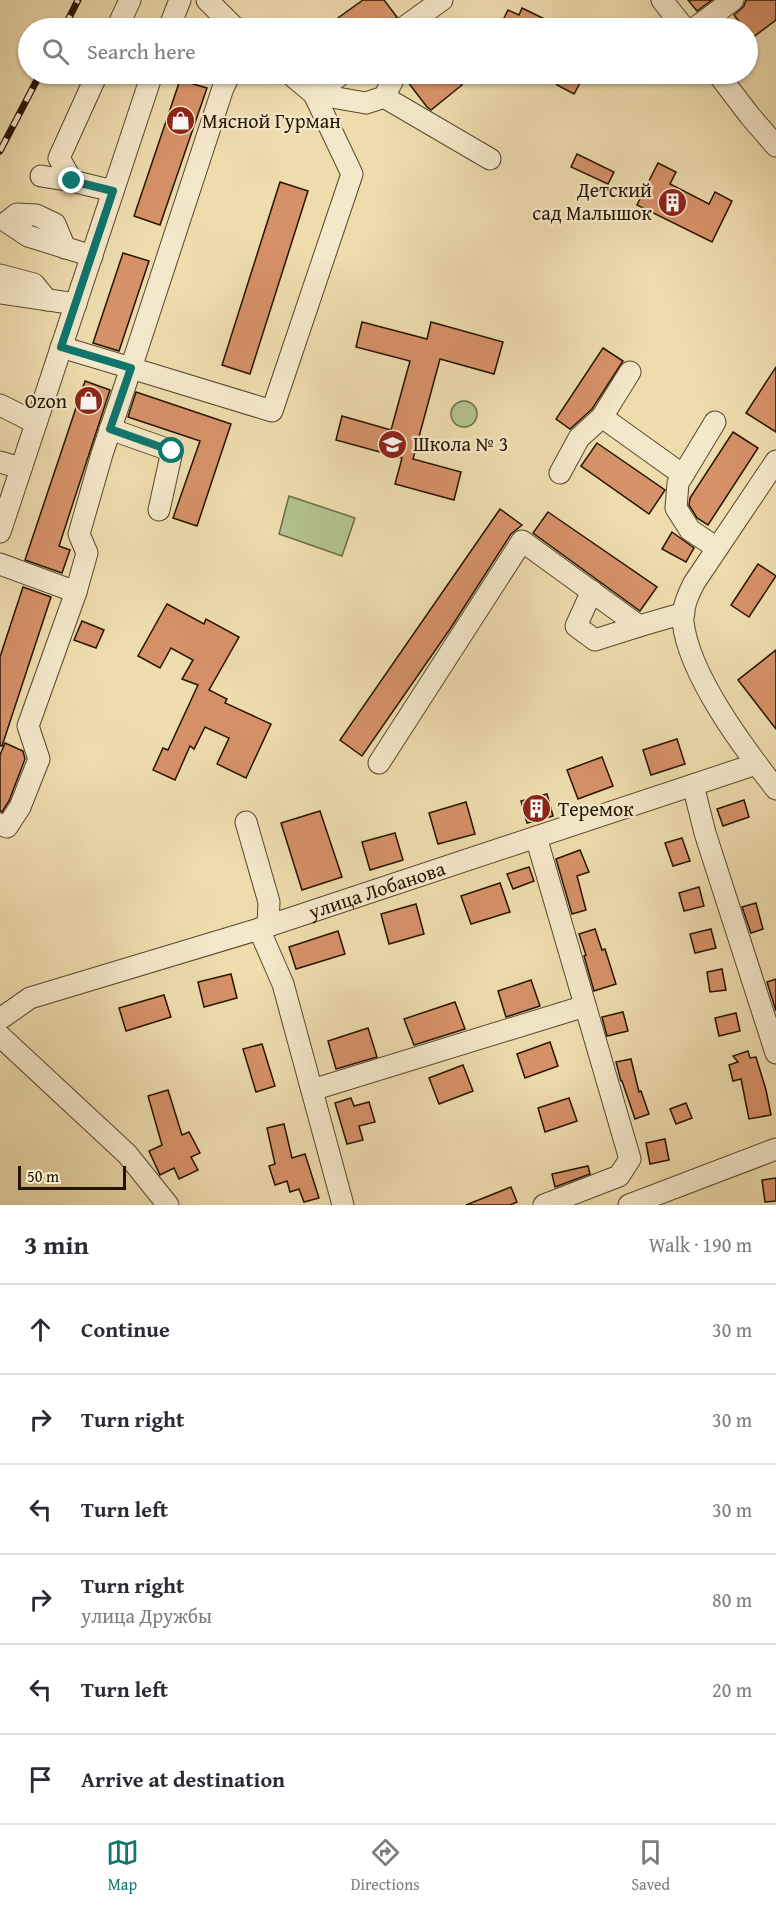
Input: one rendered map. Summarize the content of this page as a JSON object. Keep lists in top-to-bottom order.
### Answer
{
  "streets": {
    "street": ["улица Лобанова"]
  },
  "places": {
    "shop": ["Мясной Гурман", "Ozon"],
    "building": ["Детский сад Малышок", "Теремок"],
    "school or university": ["Школа № 3"]
  },
  "scale_bar": "50 m",
  "page": {
    "search": "Search here",
    "scale": "50 m",
    "heading": ["3 min", "Walk · 190 m"],
    "list": [
      ["Continue", "30 m"],
      ["Turn right", "30 m"],
      ["Turn left", "30 m"],
      ["Turn right", "улица Дружбы", "80 m"],
      ["Turn left", "20 m"],
      "Arrive at destination"
    ],
    "nav": ["Map", "Directions", "Saved"]
  }
}
